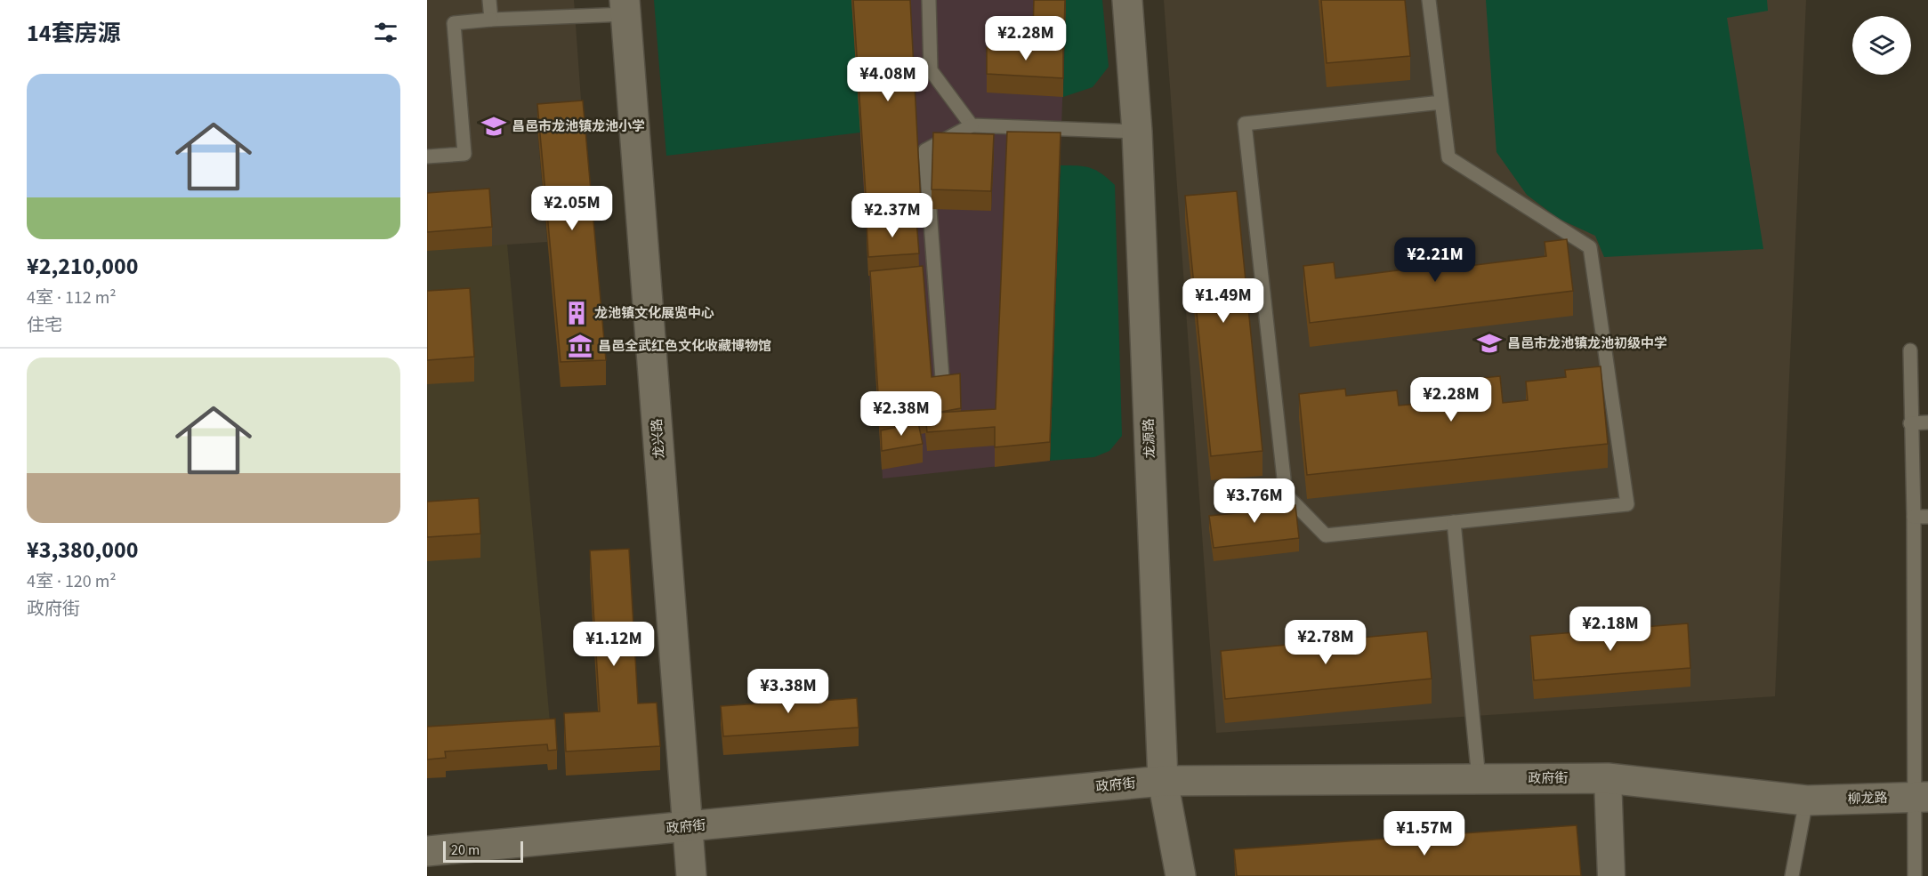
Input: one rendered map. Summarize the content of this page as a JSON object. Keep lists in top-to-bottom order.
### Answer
{
  "streets": {
    "street": [
      "龙兴路",
      "龙源路",
      "政府街",
      "柳龙路"
    ]
  },
  "crossings": [
    ["龙兴路", "政府街"],
    ["龙源路", "政府街"],
    ["政府街", "柳龙路"]
  ],
  "places": {
    "school or university": ["昌邑市龙池镇龙池小学", "昌邑市龙池镇龙池初级中学"],
    "building": ["龙池镇文化展览中心"],
    "museum": ["昌邑全武红色文化收藏博物馆"]
  },
  "scale_bar": "20 m",
  "page": {
    "heading": "14套房源",
    "price": [
      "¥2.28M",
      "¥4.08M",
      "¥2.05M",
      "¥2.37M",
      "¥2.21M",
      "¥1.49M",
      "¥2.28M",
      "¥2.38M",
      "¥3.76M",
      "¥2.18M",
      "¥2.78M",
      "¥1.12M",
      "¥3.38M",
      "¥1.57M"
    ],
    "list": [
      {
        "name": "¥2,210,000",
        "note": "4室 · 112 m² · 住宅"
      },
      {
        "name": "¥3,380,000",
        "note": "4室 · 120 m² · 政府街"
      }
    ],
    "scale": "20 m"
  }
}
